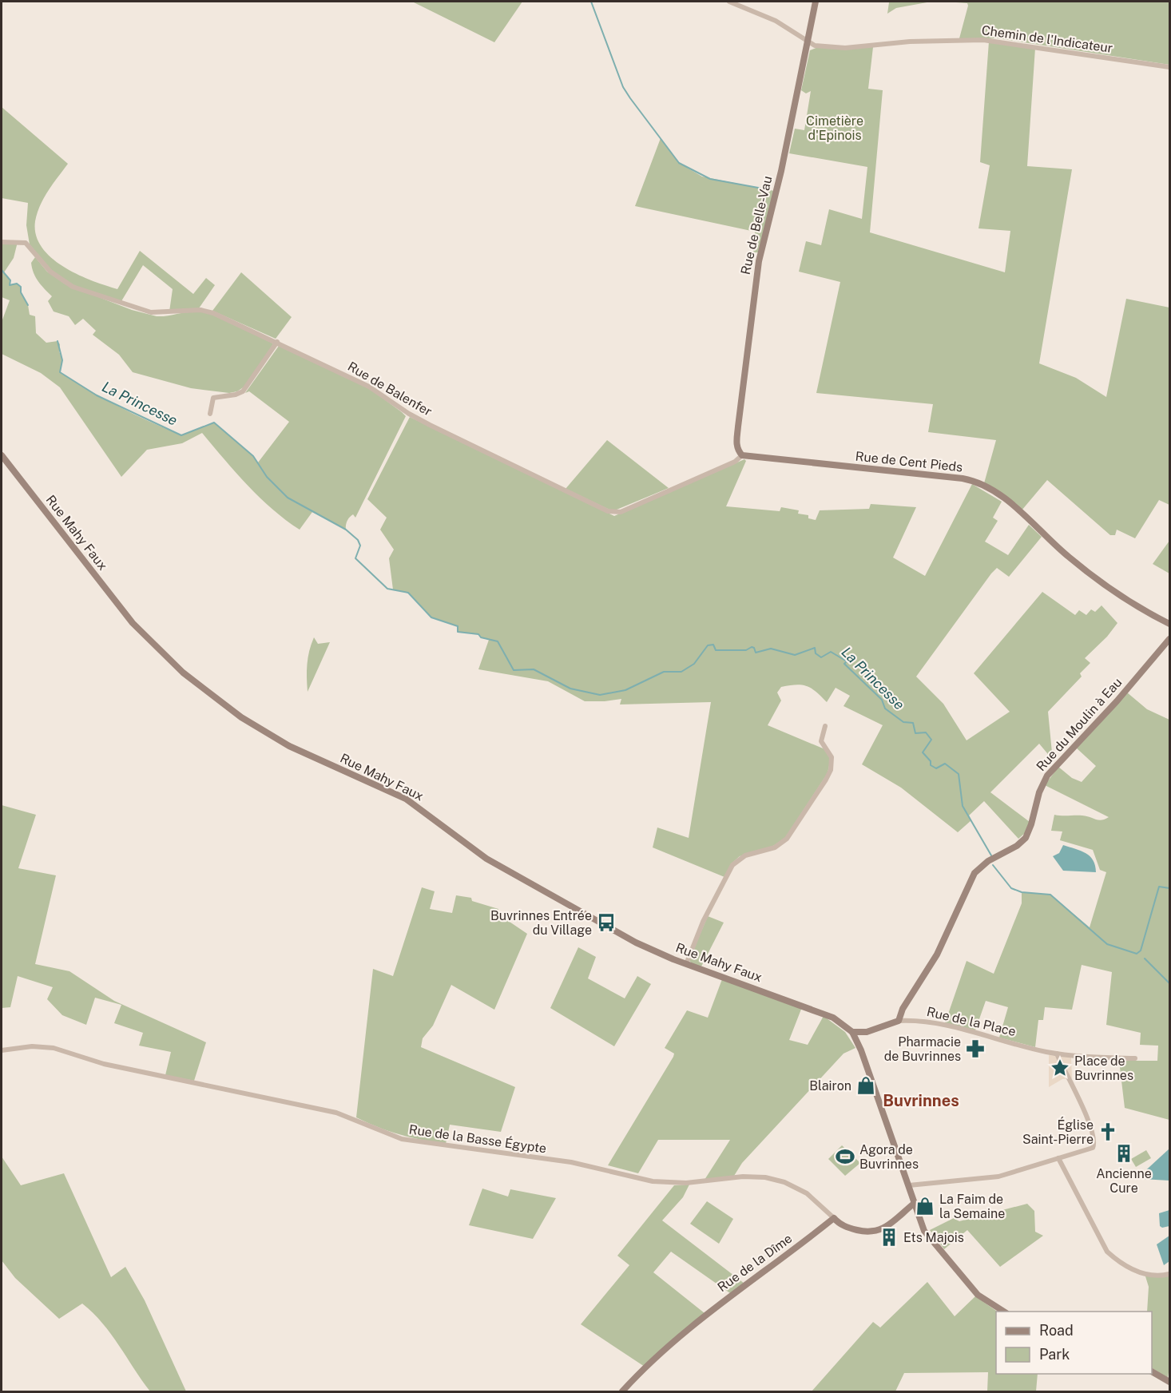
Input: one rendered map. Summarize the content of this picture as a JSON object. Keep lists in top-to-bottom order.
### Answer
{
  "streets": {
    "street": [
      "Chemin de l'Indicateur",
      "Rue de Belle-Vau",
      "Rue de Balenfer",
      "Rue de Cent Pieds",
      "Rue Mahy Faux",
      "Rue du Moulin à Eau",
      "Rue de la Place",
      "Rue de la Basse Égypte",
      "Rue de la Dîme"
    ]
  },
  "crossings": [
    ["Chemin de l'Indicateur", "Rue de Belle-Vau"],
    ["Rue de Belle-Vau", "Rue de Balenfer"],
    ["Rue de Belle-Vau", "Rue de Cent Pieds"],
    ["Rue de Balenfer", "Rue de Cent Pieds"],
    ["Rue Mahy Faux", "Rue de la Place"],
    ["Rue du Moulin à Eau", "Rue de la Place"],
    ["Rue de la Basse Égypte", "Rue de la Dîme"]
  ],
  "districts": ["Buvrinnes"],
  "water": ["La Princesse"],
  "parks": ["Cimetière d'Epinois"],
  "places": {
    "bus stop": ["Buvrinnes Entrée du Village"],
    "pharmacy": ["Pharmacie de Buvrinnes"],
    "place": ["Place de Buvrinnes"],
    "shop": ["Blairon", "La Faim de la Semaine"],
    "church": ["Église Saint-Pierre"],
    "building": ["Ancienne Cure", "Ets Majois"],
    "sports": ["Agora de Buvrinnes"]
  },
  "legend": ["Road", "Park"]
}
